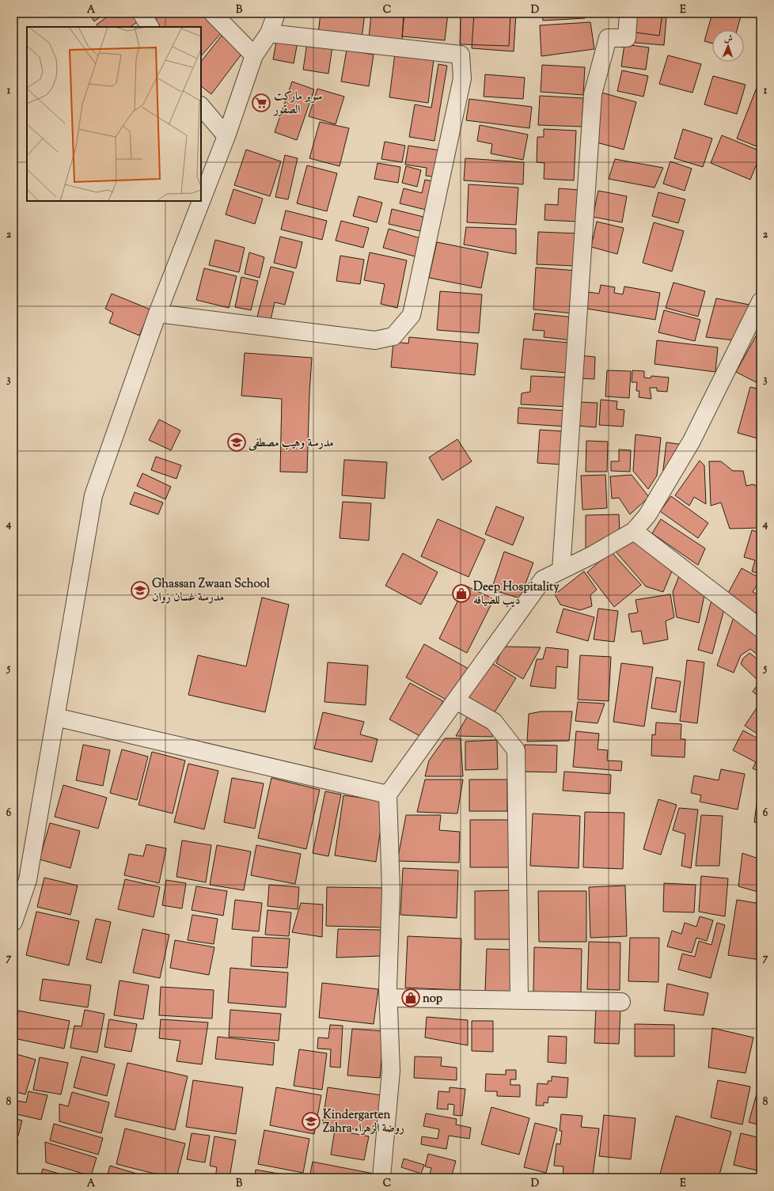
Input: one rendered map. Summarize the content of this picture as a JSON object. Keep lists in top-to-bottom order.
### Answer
{
  "places": {
    "supermarket": ["سوبر ماركت الصقور"],
    "school or university": ["مدرسة وهيب مصطفى", "Ghassan Zwaan School مدرسة غسان زوان", "Kindergarten Zahra روضة الزهراء"],
    "shop": ["Deep Hospitality ديب للضيافه", "nop"]
  },
  "north": "top",
  "grid": {
    "columns": [
      "A",
      "B",
      "C",
      "D",
      "E"
    ],
    "rows": [
      "1",
      "2",
      "3",
      "4",
      "5",
      "6",
      "7",
      "8"
    ]
  }
}
